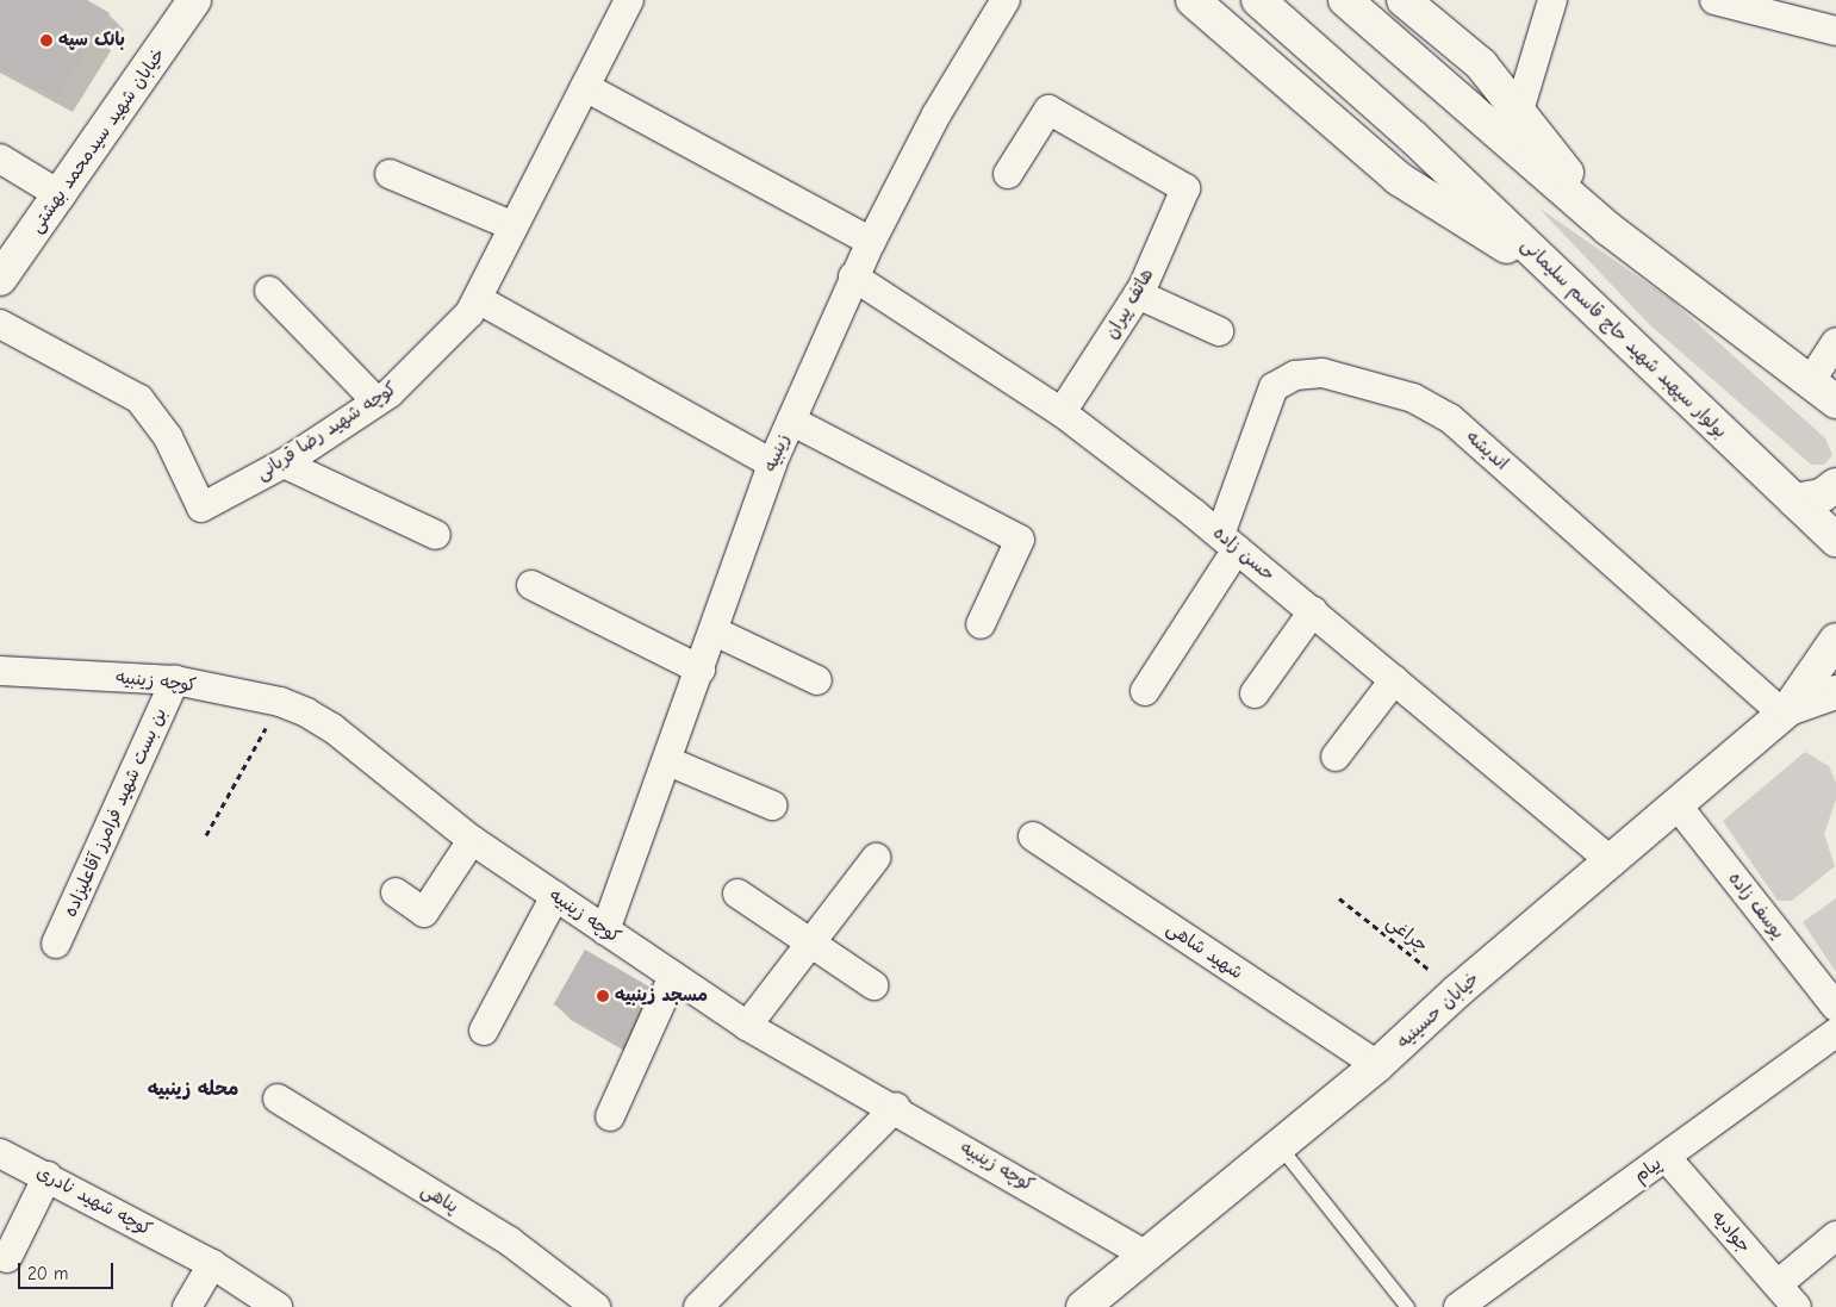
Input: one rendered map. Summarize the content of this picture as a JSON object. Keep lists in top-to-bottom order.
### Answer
{
  "streets": {
    "main road": ["خیابان شهید سیدمحمد بهشتی", "بولوار سپهبد شهید حاج قاسم سلیمانی", "خیابان حسینیه"],
    "street": [
      "هاتف پیران",
      "کوچه شهید رضا قربانی",
      "اندیشه",
      "زینبیه",
      "حسن زاده",
      "کوچه زینبیه",
      "بن بست شهید فرامرز آقاعلیزاده",
      "یوسف زاده",
      "شهید شاهی",
      "پیام",
      "پناهی",
      "کوچه شهید نادری",
      "جوادیه"
    ],
    "path": ["چراغی"]
  },
  "crossings": [
    ["هاتف پیران", "حسن زاده"],
    ["اندیشه", "حسن زاده"],
    ["اندیشه", "خیابان حسینیه"],
    ["زینبیه", "حسن زاده"],
    ["زینبیه", "کوچه زینبیه"],
    ["حسن زاده", "خیابان حسینیه"],
    ["کوچه زینبیه", "بن بست شهید فرامرز آقاعلیزاده"],
    ["کوچه زینبیه", "خیابان حسینیه"],
    ["یوسف زاده", "خیابان حسینیه"],
    ["چراغی", "خیابان حسینیه"],
    ["شهید شاهی", "خیابان حسینیه"],
    ["پیام", "جوادیه"]
  ],
  "districts": ["محله زینبیه"],
  "places": ["بانک سپه", "مسجد زینبیه"],
  "scale_bar": "20 m"
}
